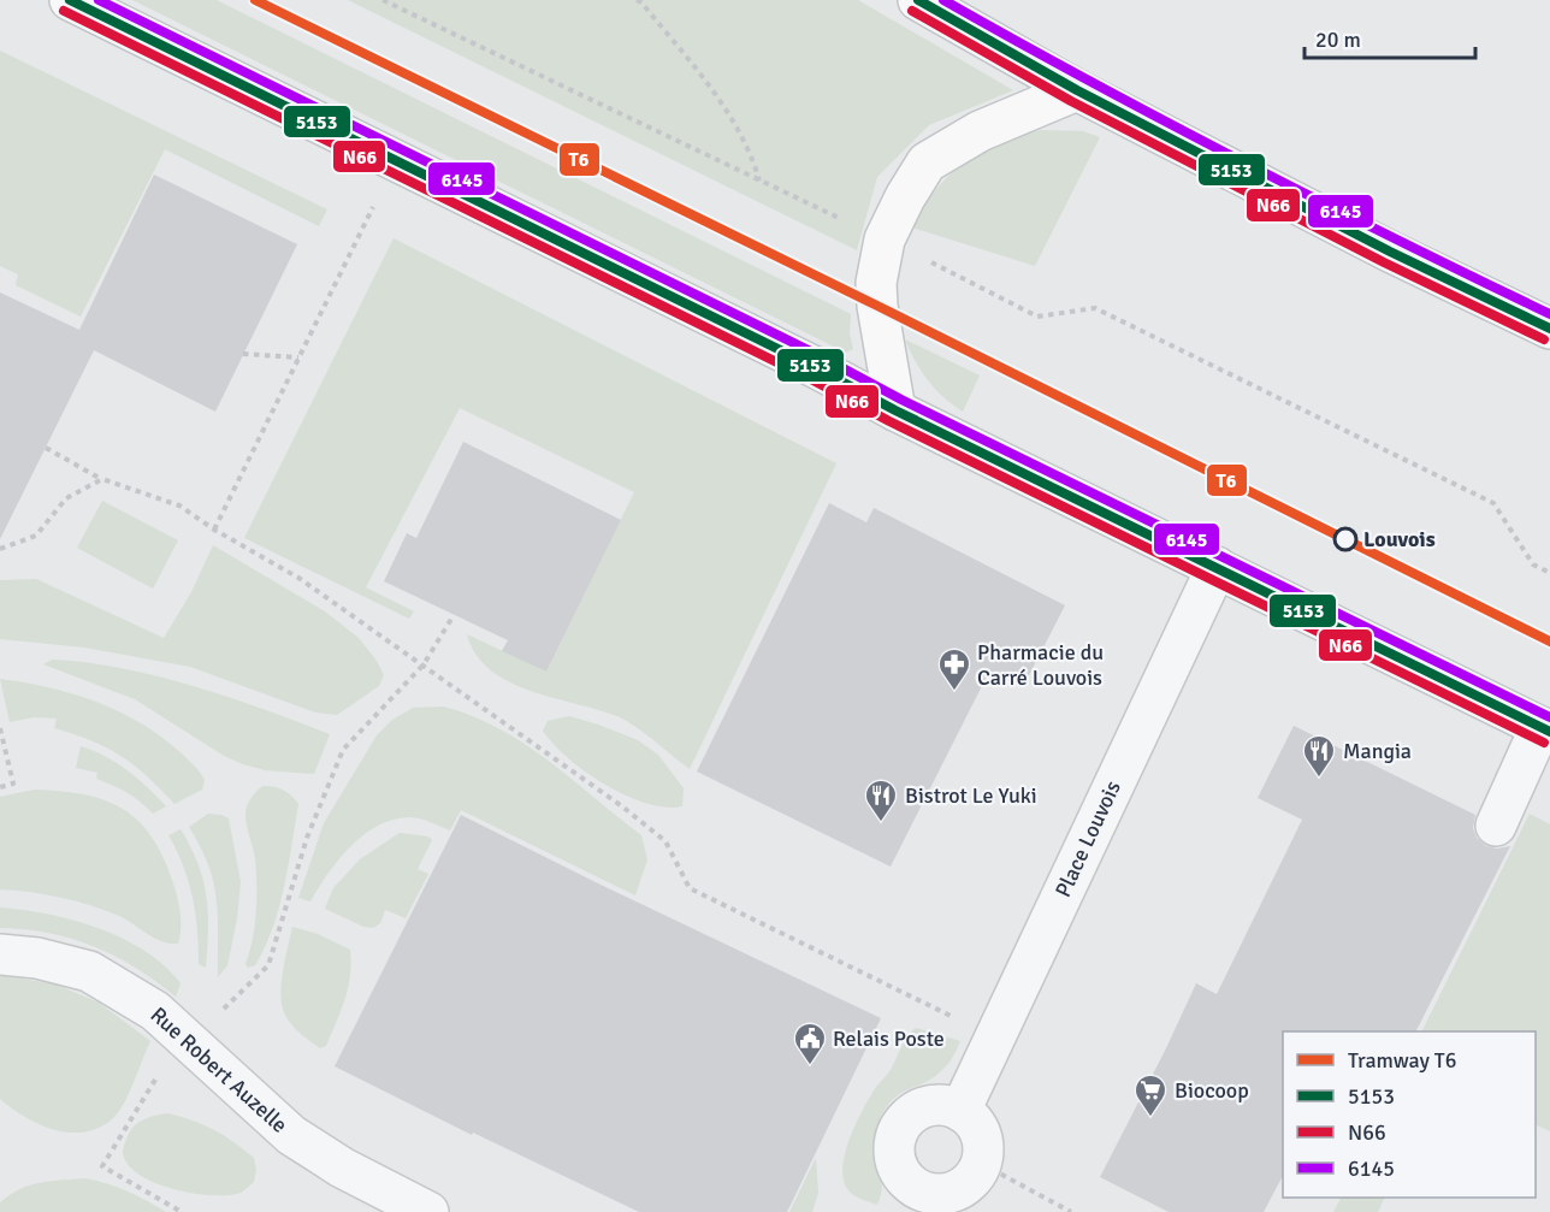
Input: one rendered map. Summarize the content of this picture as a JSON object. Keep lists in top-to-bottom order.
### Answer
{
  "streets": {
    "street": ["Place Louvois", "Rue Robert Auzelle"]
  },
  "places": {
    "other": ["Louvois"],
    "pharmacy": ["Pharmacie du Carré Louvois"],
    "restaurant": ["Mangia", "Bistrot Le Yuki"],
    "public building": ["Relais Poste"],
    "supermarket": ["Biocoop"]
  },
  "lines": [
    "tram line T6",
    "transit line 5153",
    "transit line 6145",
    "transit line N66"
  ],
  "legend": [
    "Tramway T6",
    "5153",
    "N66",
    "6145"
  ],
  "scale_bar": "20 m"
}
